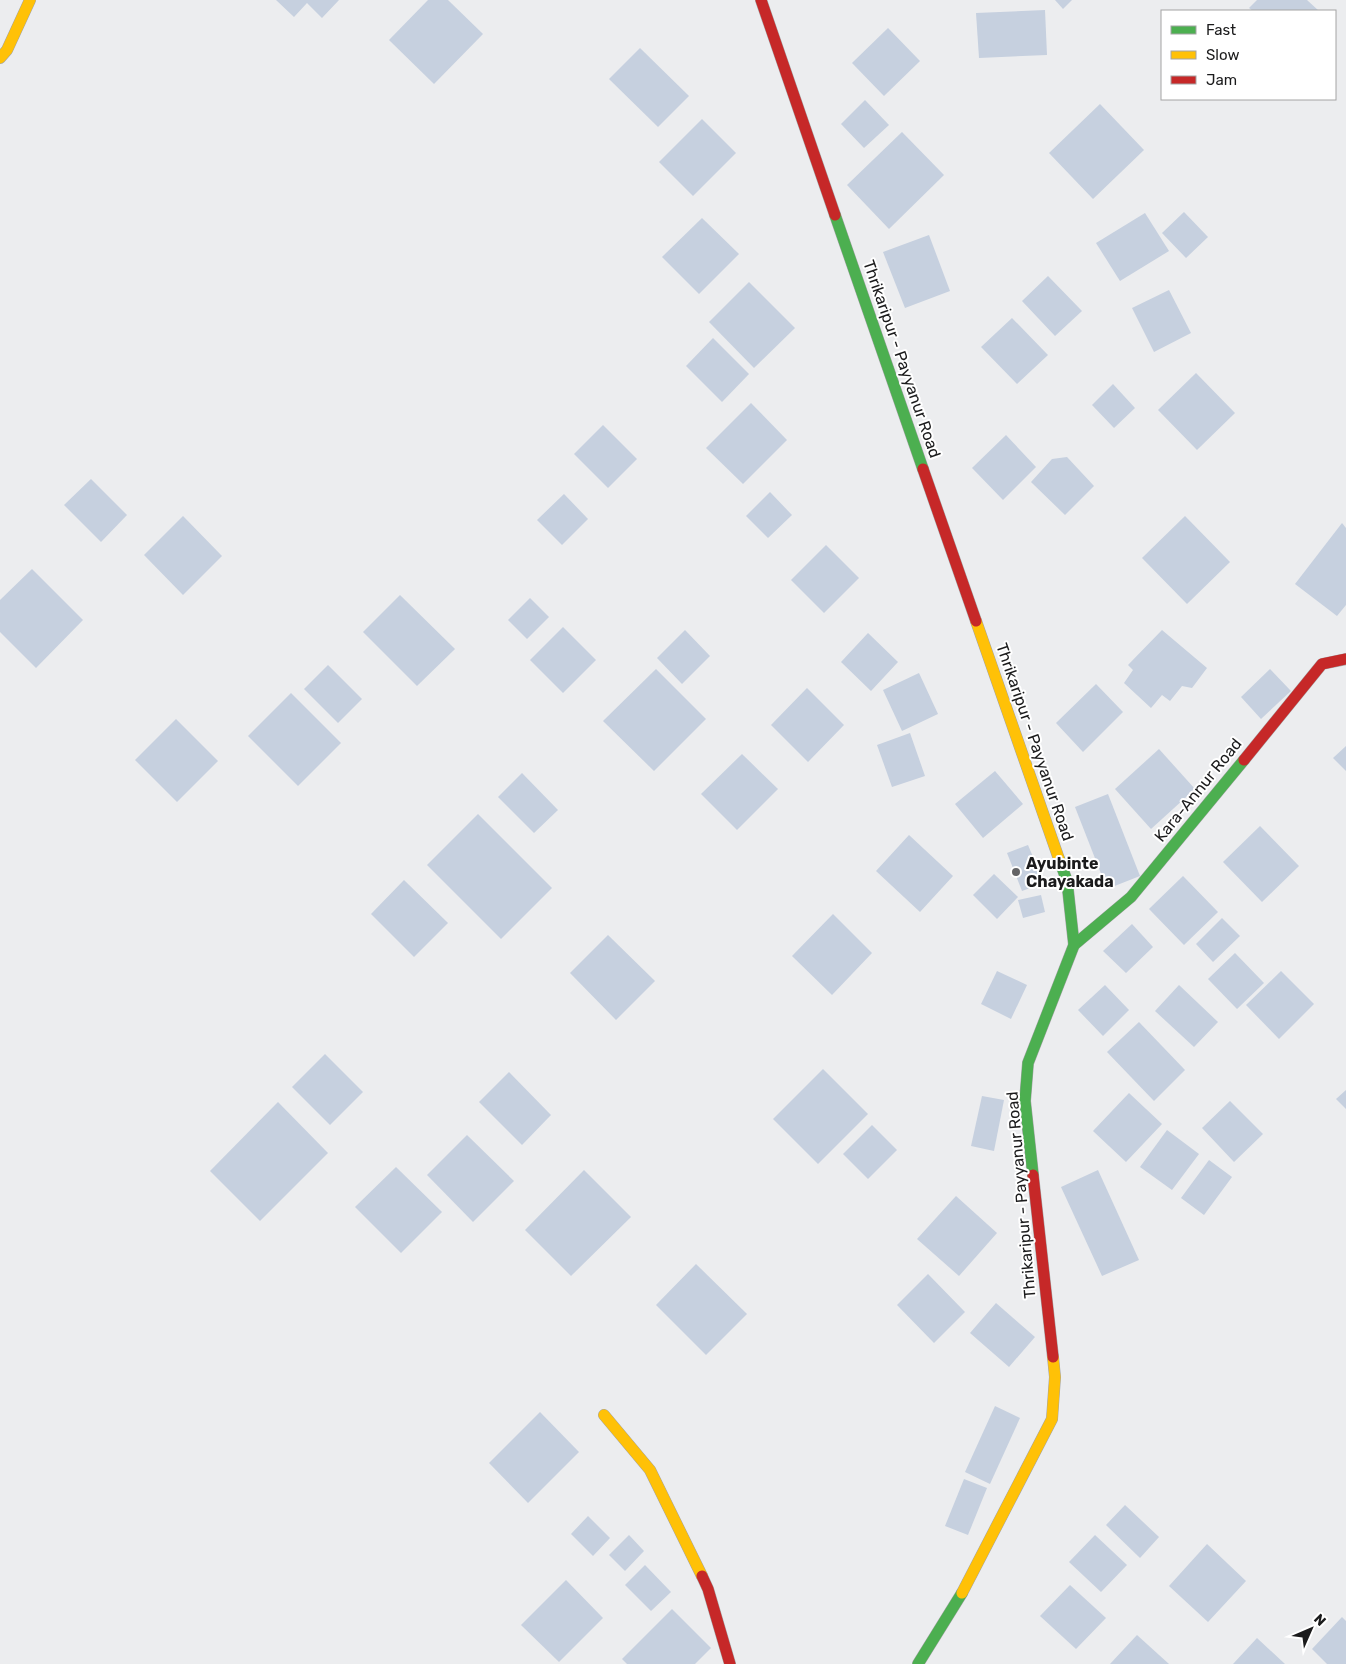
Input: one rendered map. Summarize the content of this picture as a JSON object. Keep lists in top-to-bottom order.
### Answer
{
  "streets": {
    "main road": ["Thrikaripur - Payyanur Road", "Kara-Annur Road"]
  },
  "crossings": [
    ["Thrikaripur - Payyanur Road", "Kara-Annur Road"]
  ],
  "places": ["Ayubinte Chayakada"],
  "legend": ["Fast", "Slow", "Jam"],
  "north": "top right"
}
